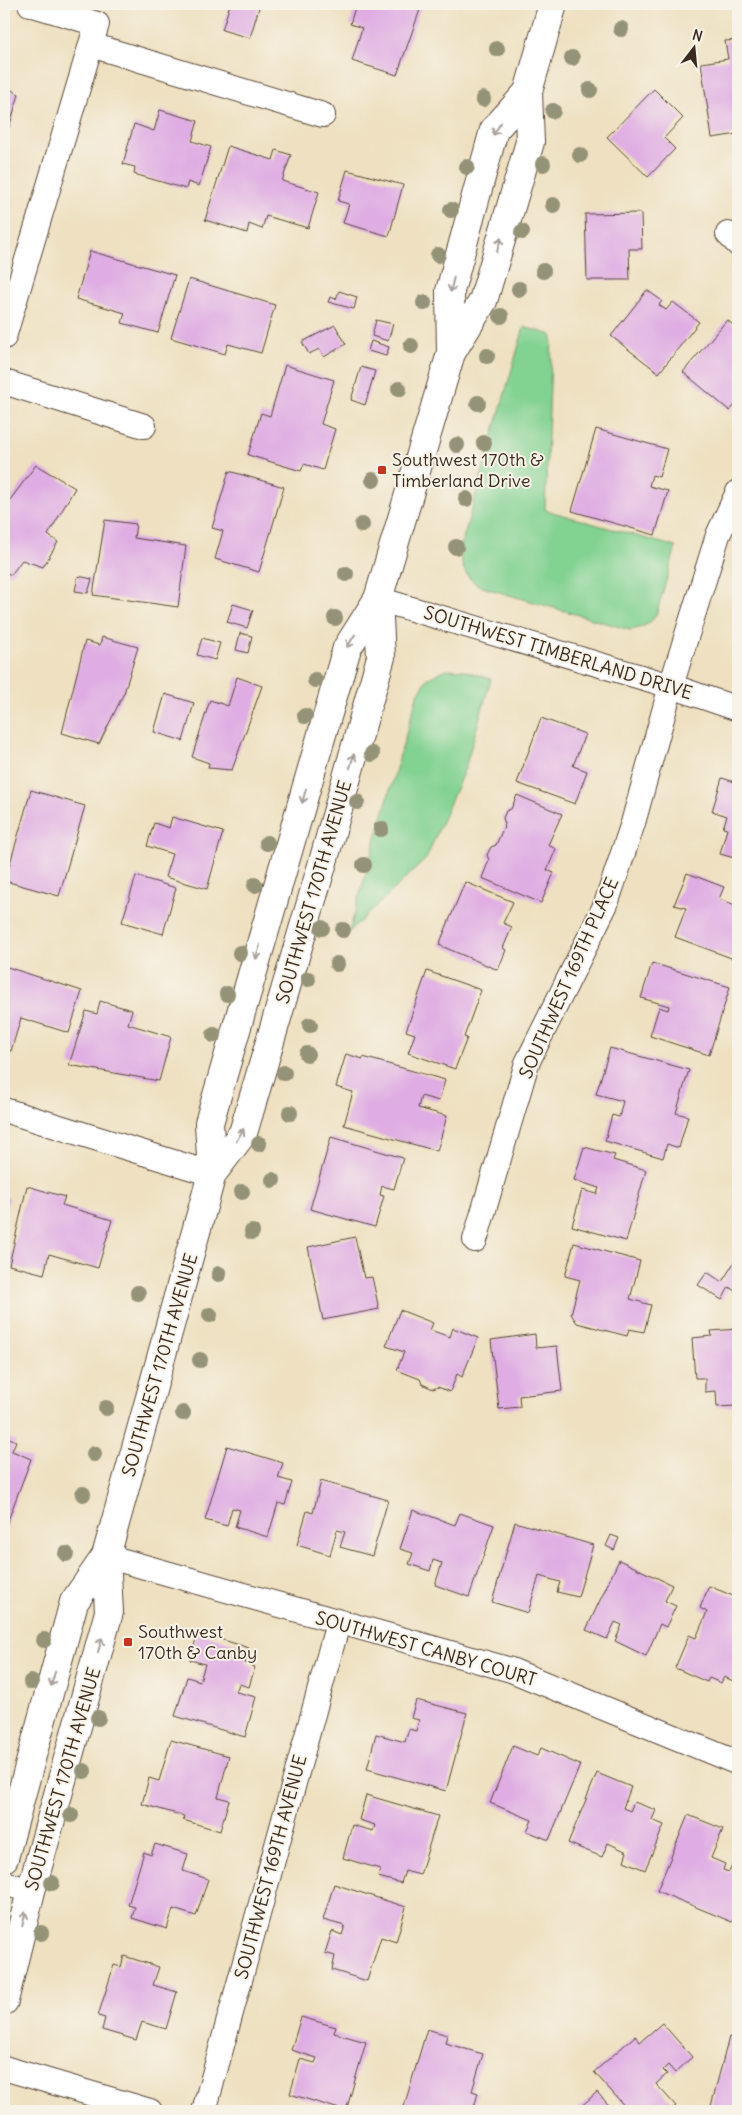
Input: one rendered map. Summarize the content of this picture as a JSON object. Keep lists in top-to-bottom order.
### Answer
{
  "streets": {
    "main road": ["SOUTHWEST 170TH AVENUE"],
    "street": [
      "SOUTHWEST TIMBERLAND DRIVE",
      "SOUTHWEST 169TH PLACE",
      "SOUTHWEST CANBY COURT",
      "SOUTHWEST 169TH AVENUE"
    ]
  },
  "crossings": [
    ["SOUTHWEST TIMBERLAND DRIVE", "SOUTHWEST 170TH AVENUE"],
    ["SOUTHWEST TIMBERLAND DRIVE", "SOUTHWEST 169TH PLACE"],
    ["SOUTHWEST 170TH AVENUE", "SOUTHWEST CANBY COURT"],
    ["SOUTHWEST CANBY COURT", "SOUTHWEST 169TH AVENUE"]
  ],
  "places": {
    "transit": ["Southwest 170th & Timberland Drive", "Southwest 170th & Canby"]
  },
  "north": "top"
}
